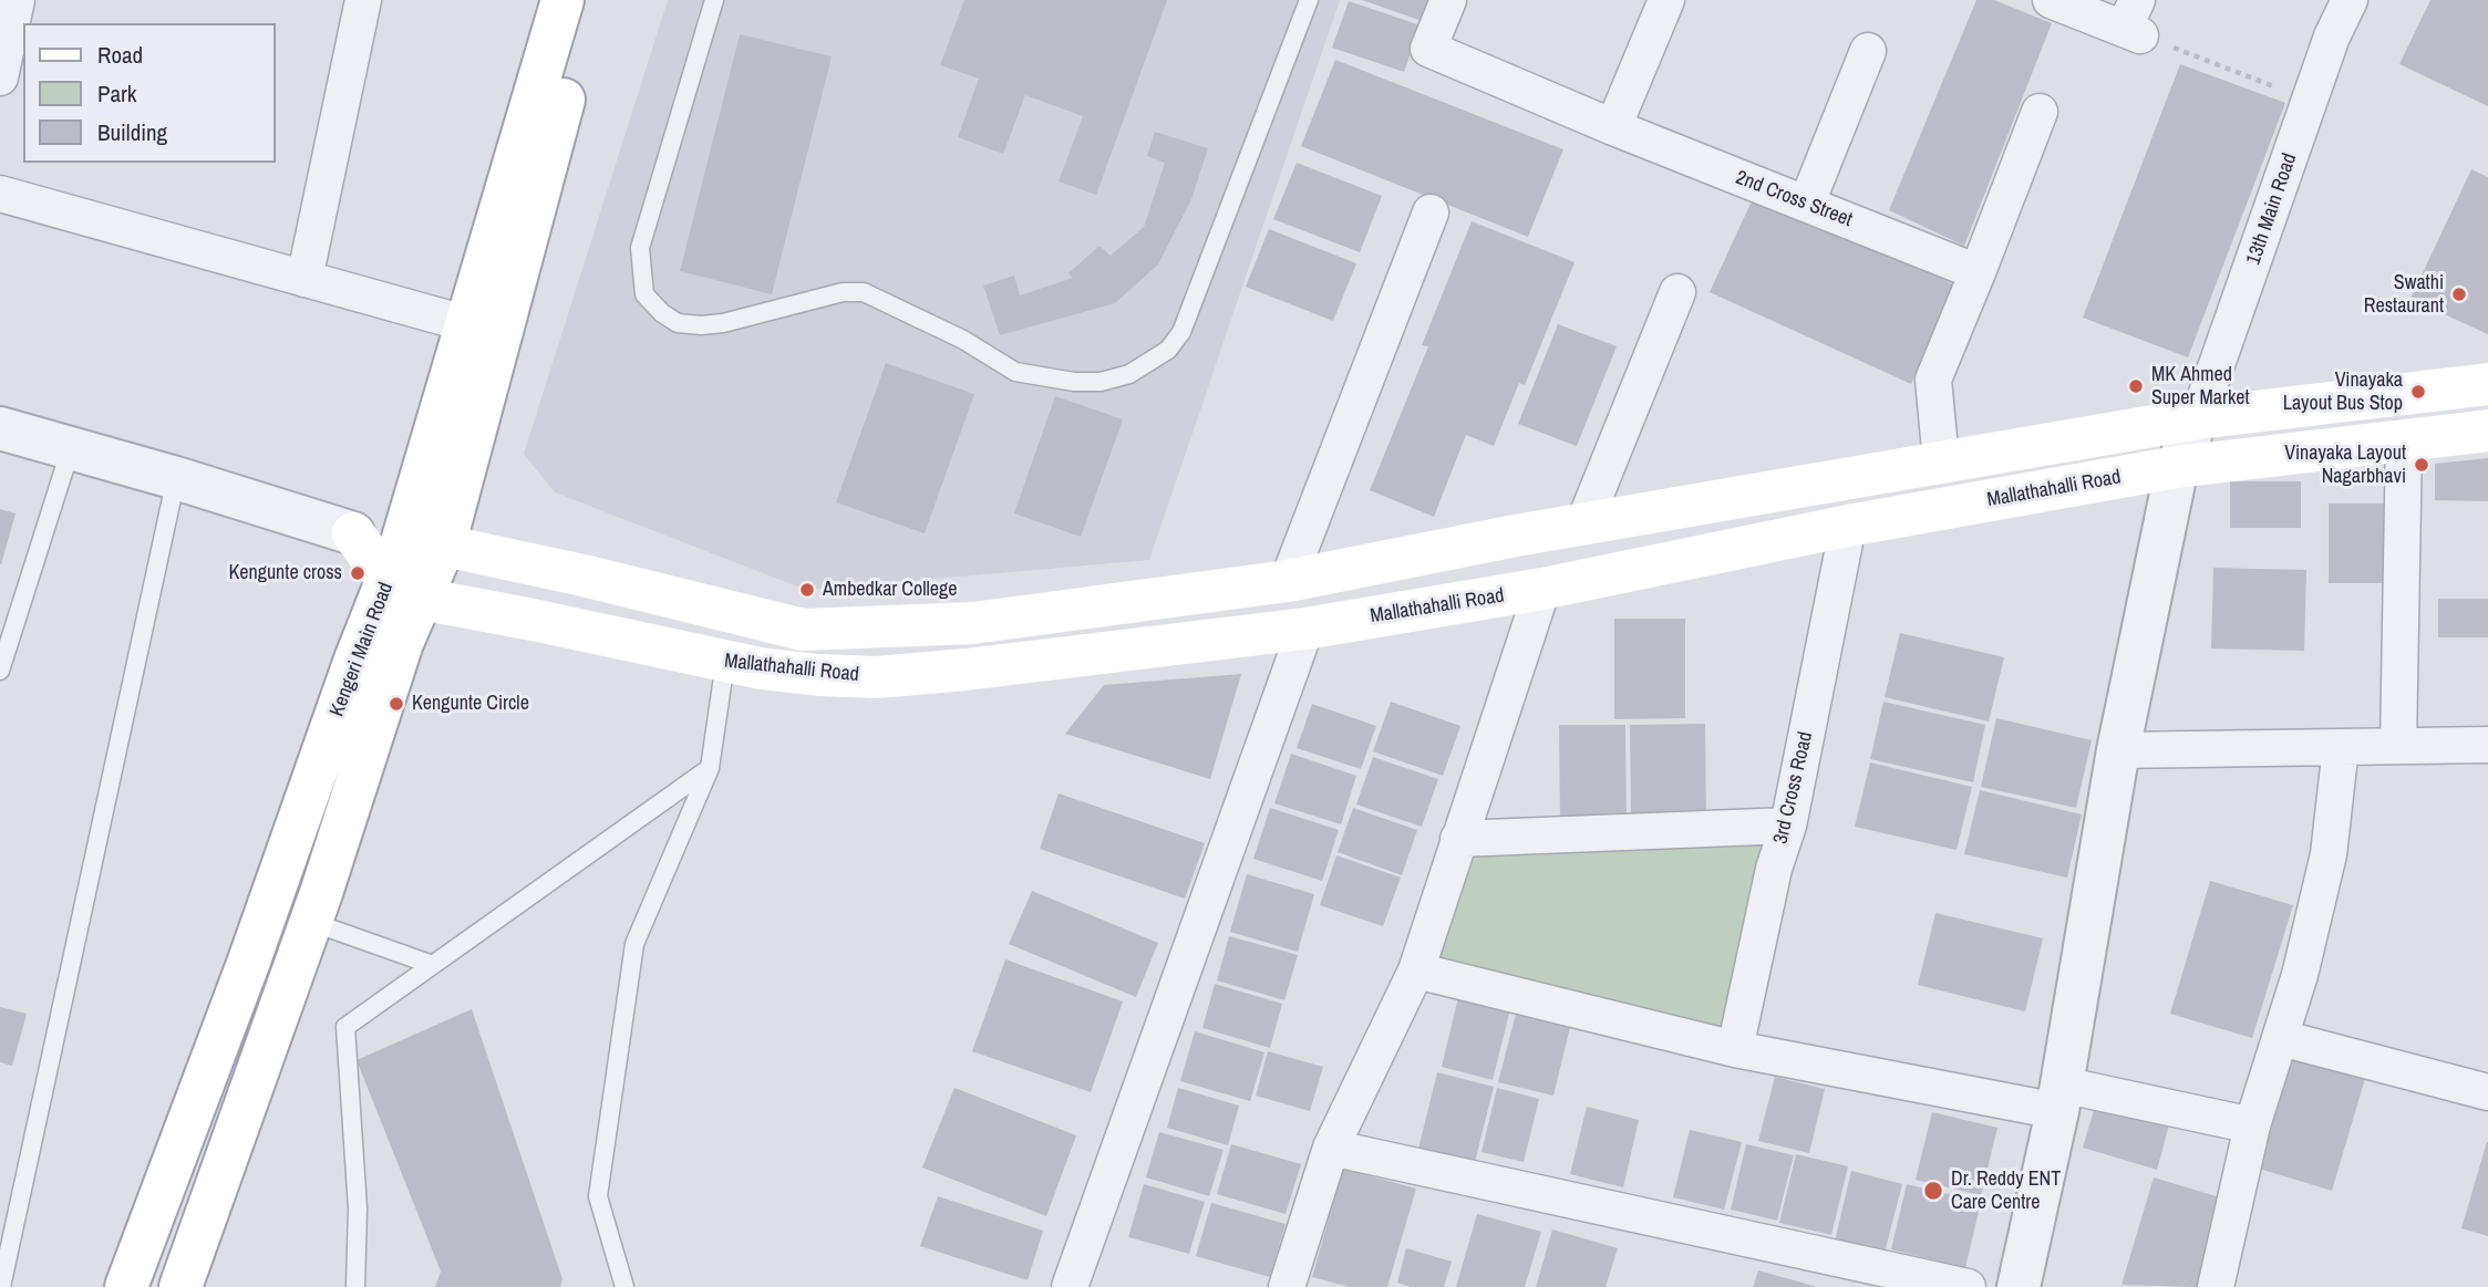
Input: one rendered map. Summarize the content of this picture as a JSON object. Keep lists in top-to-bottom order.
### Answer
{
  "streets": {
    "main road": ["Mallathahalli Road", "Kengeri Main Road"],
    "street": ["2nd Cross Street", "13th Main Road", "3rd Cross Road"]
  },
  "crossings": [
    ["13th Main Road", "Mallathahalli Road"],
    ["Mallathahalli Road", "Kengeri Main Road"],
    ["Mallathahalli Road", "3rd Cross Road"]
  ],
  "places": [
    "Swathi Restaurant",
    "MK Ahmed Super Market",
    "Vinayaka Layout Bus Stop",
    "Vinayaka Layout Nagarbhavi",
    "Kengunte cross",
    "Ambedkar College",
    "Kengunte Circle",
    "Dr. Reddy ENT Care Centre"
  ],
  "legend": ["Road", "Park", "Building"]
}
